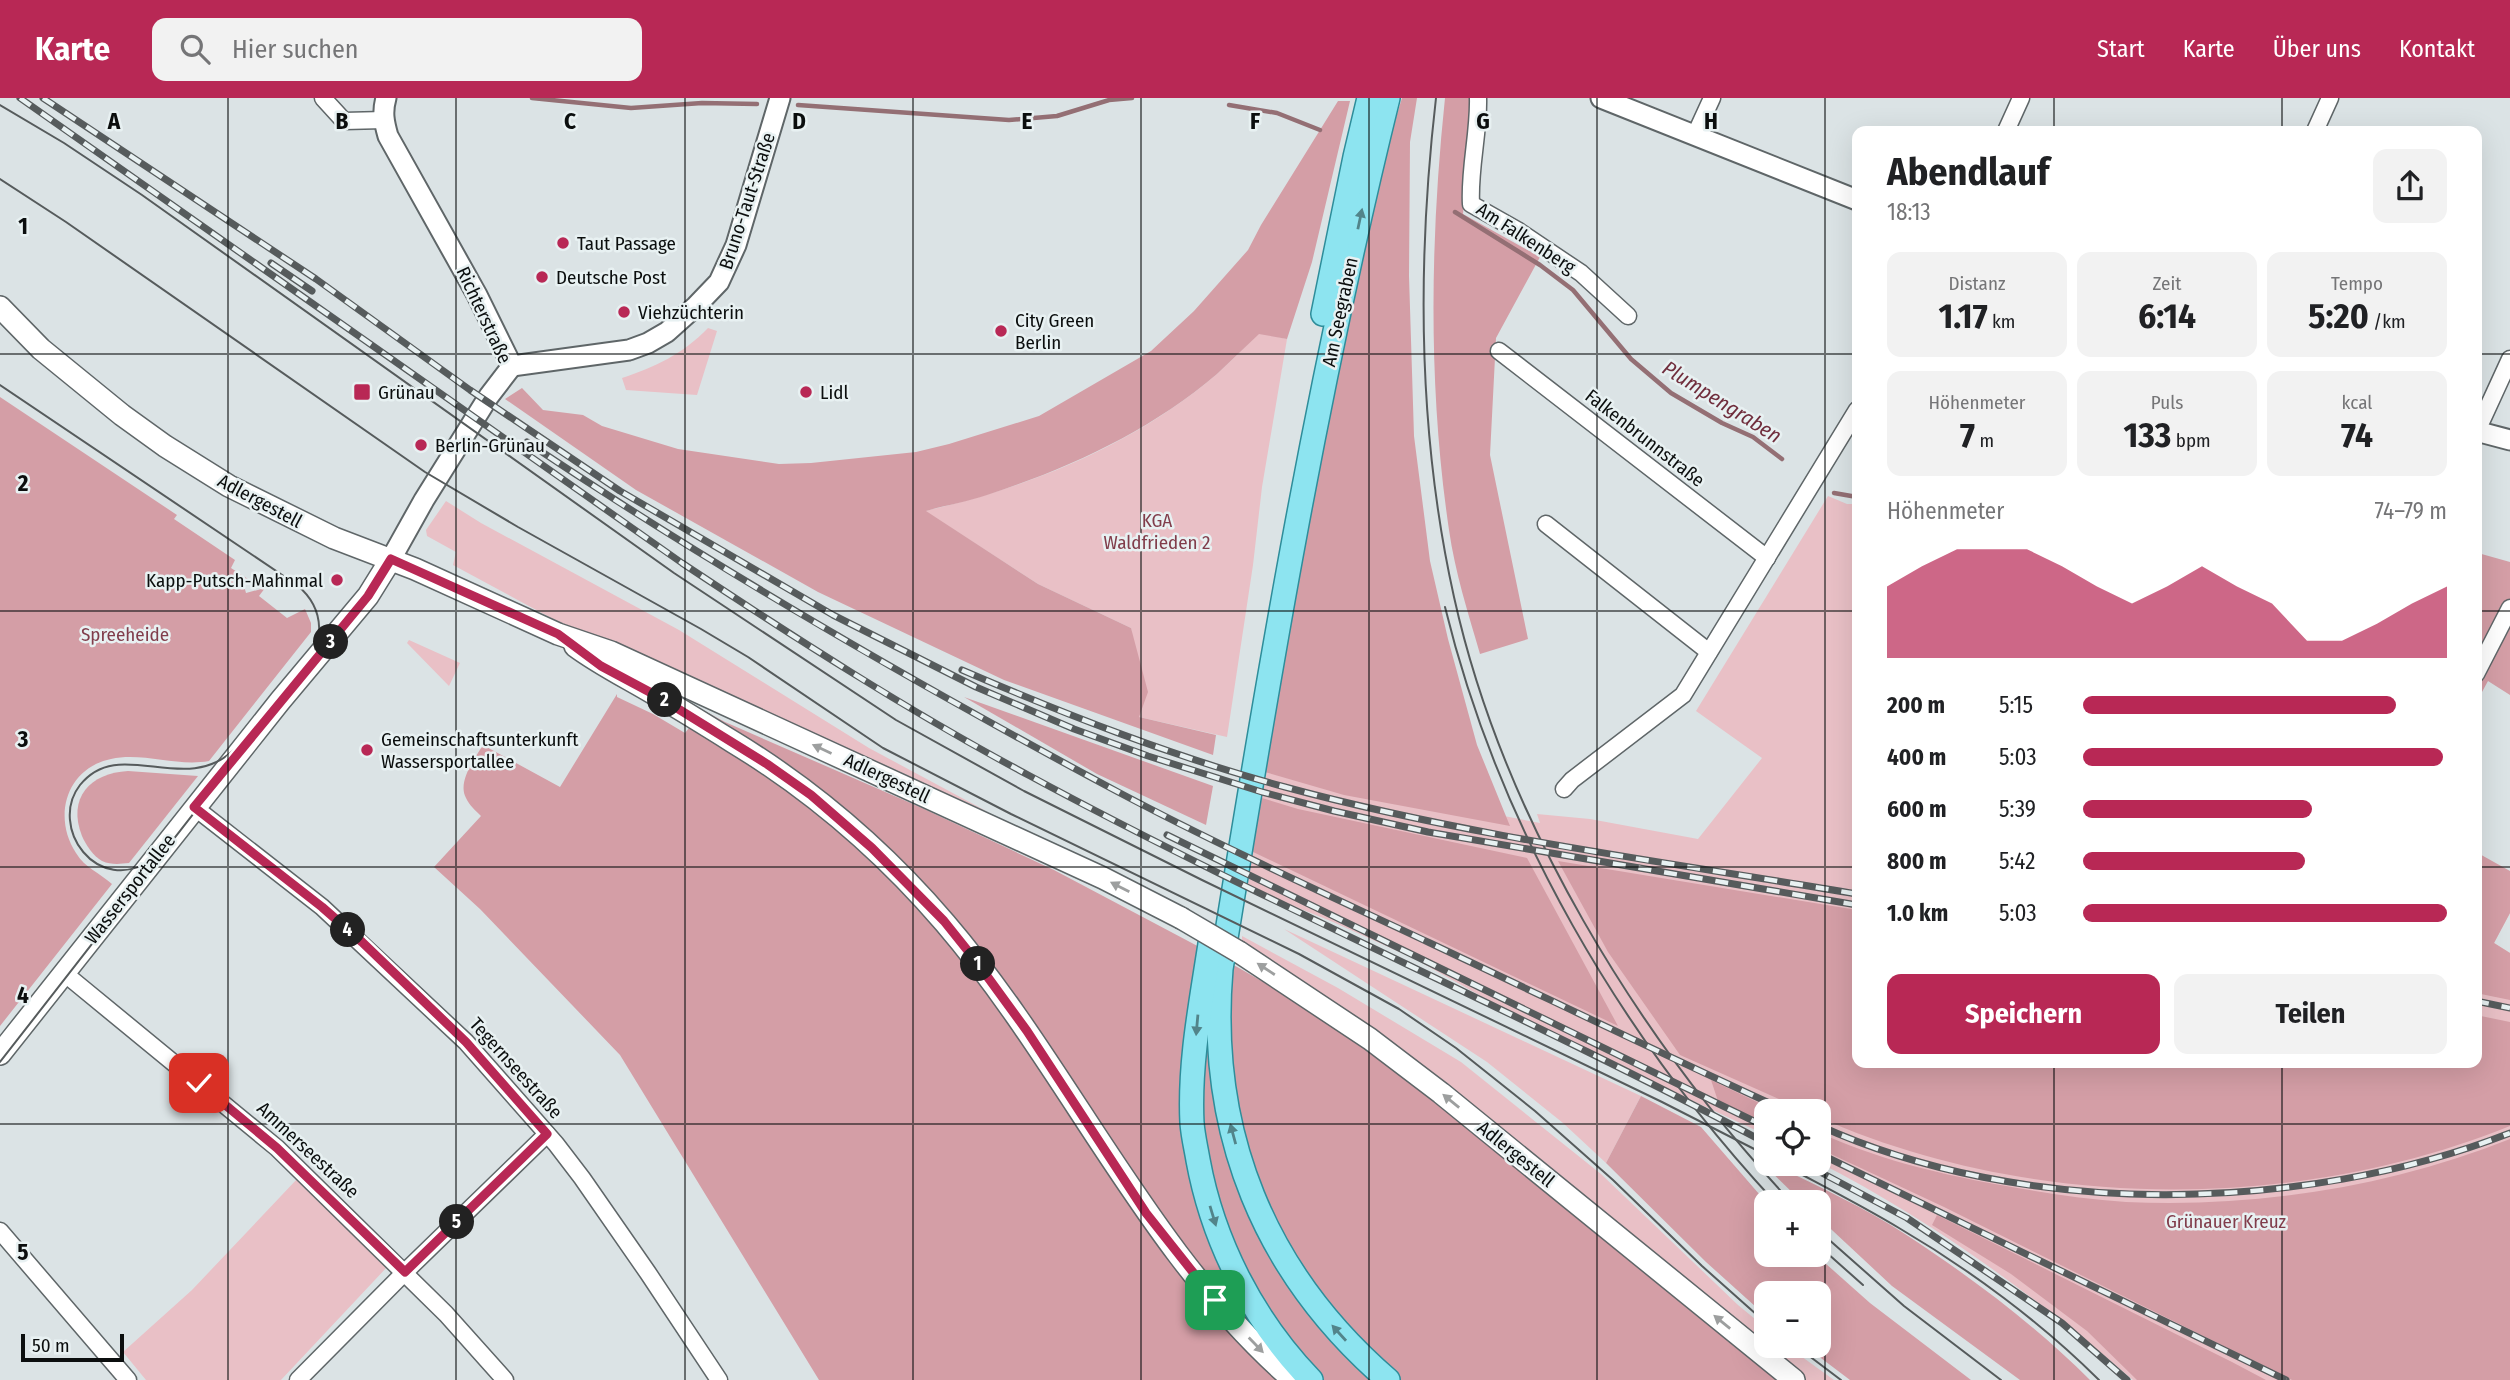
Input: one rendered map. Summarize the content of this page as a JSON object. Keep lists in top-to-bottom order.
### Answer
{
  "streets": {
    "main road": ["Am Seegraben", "Adlergestell", "Wassersportallee"],
    "street": [
      "Bruno-Taut-Straße",
      "Am Falkenberg",
      "Richterstraße",
      "Falkenbrunnstraße",
      "Tegernseestraße",
      "Ammerseestraße"
    ]
  },
  "crossings": [
    ["Bruno-Taut-Straße", "Richterstraße"],
    ["Richterstraße", "Adlergestell"],
    ["Richterstraße", "Wassersportallee"],
    ["Adlergestell", "Wassersportallee"],
    ["Wassersportallee", "Tegernseestraße"],
    ["Wassersportallee", "Ammerseestraße"]
  ],
  "water": ["Plumpengraben"],
  "parks": ["KGA Waldfrieden 2", "Spreeheide", "Grünauer Kreuz"],
  "places": {
    "other": [
      "Taut Passage",
      "Deutsche Post",
      "Viehzüchterin",
      "City Green Berlin",
      "Lidl",
      "Berlin-Grünau",
      "Kapp-Putsch-Mahnmal",
      "Gemeinschaftsunterkunft Wassersportallee"
    ],
    "transit": ["Grünau"]
  },
  "scale_bar": "50 m",
  "page": {
    "header": "Karte",
    "search": "Hier suchen",
    "nav": [
      "Start",
      "Karte",
      "Über uns",
      "Kontakt"
    ],
    "heading": ["Abendlauf", "18:13"],
    "stats": [
      ["Distanz", "1.17 km"],
      ["Zeit", "6:14"],
      ["Tempo", "5:20 /km"],
      ["Höhenmeter", "7 m"],
      ["Puls", "133 bpm"],
      ["kcal", "74"]
    ],
    "chart": ["Höhenmeter", "74–79 m"],
    "pins": [
      "3",
      "2",
      "4",
      "1",
      "5"
    ],
    "list": [
      {
        "name": "200 m",
        "note": "5:15"
      },
      {
        "name": "400 m",
        "note": "5:03"
      },
      {
        "name": "600 m",
        "note": "5:39"
      },
      {
        "name": "800 m",
        "note": "5:42"
      },
      {
        "name": "1.0 km",
        "note": "5:03"
      }
    ],
    "buttons": ["Speichern", "Teilen"],
    "map_buttons": ["+", "−"],
    "scale": "50 m"
  },
  "grid": {
    "columns": [
      "A",
      "B",
      "C",
      "D",
      "E",
      "F",
      "G",
      "H"
    ],
    "rows": [
      "1",
      "2",
      "3",
      "4",
      "5"
    ]
  }
}
